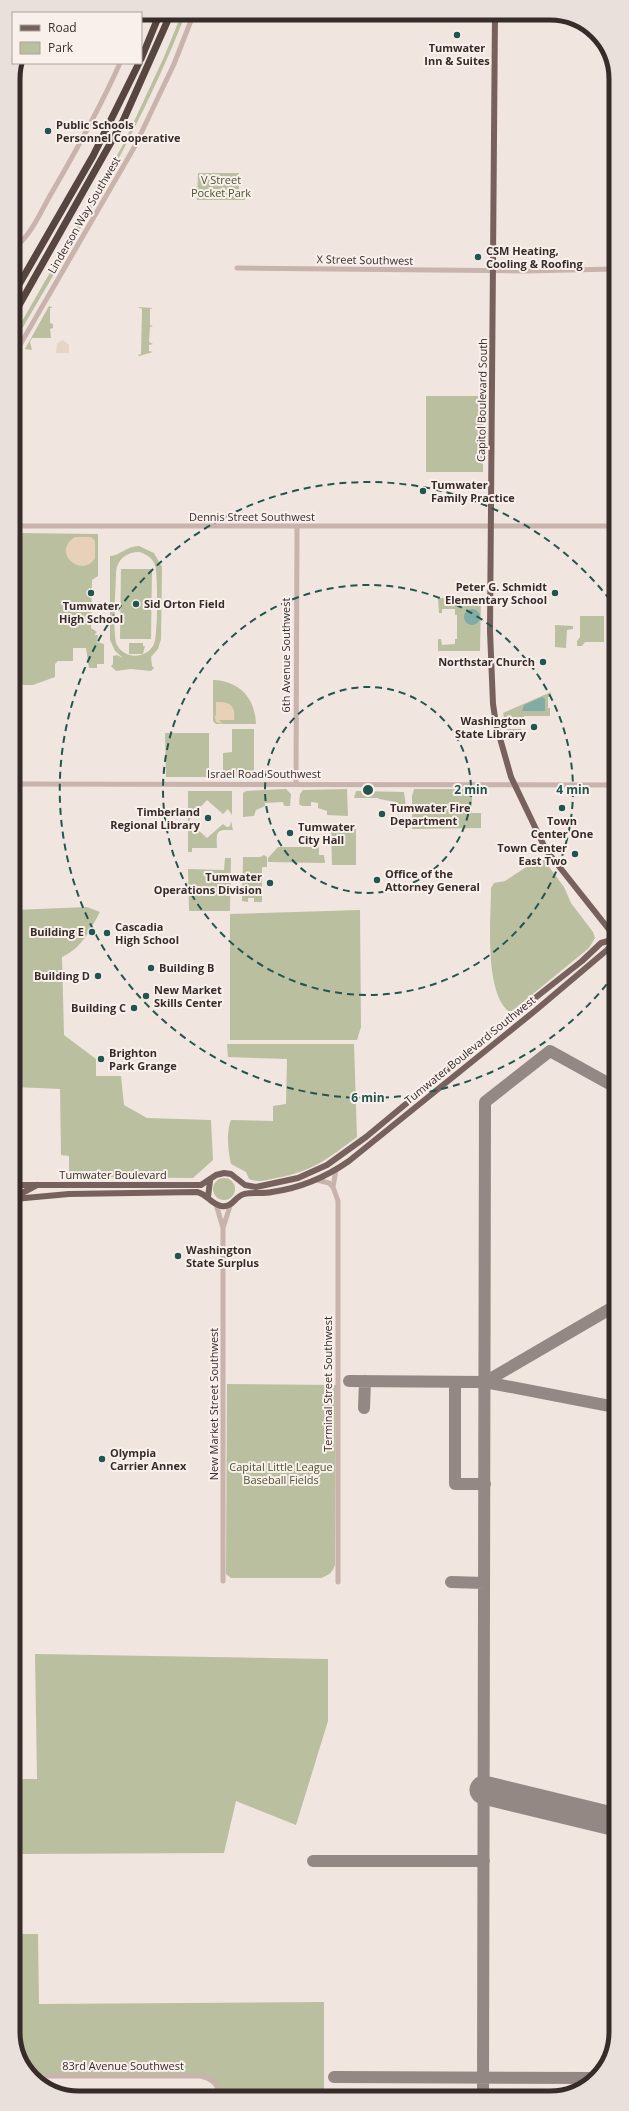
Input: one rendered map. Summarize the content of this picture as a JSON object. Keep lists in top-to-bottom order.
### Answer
{
  "streets": {
    "main road": ["Capitol Boulevard South", "Tumwater Boulevard Southwest", "Tumwater Boulevard"],
    "street": [
      "Linderson Way Southwest",
      "X Street Southwest",
      "Dennis Street Southwest",
      "6th Avenue Southwest",
      "Israel Road Southwest",
      "Terminal Street Southwest",
      "New Market Street Southwest",
      "83rd Avenue Southwest"
    ]
  },
  "crossings": [
    ["X Street Southwest", "Capitol Boulevard South"],
    ["Capitol Boulevard South", "Dennis Street Southwest"],
    ["Capitol Boulevard South", "Israel Road Southwest"],
    ["Dennis Street Southwest", "6th Avenue Southwest"],
    ["6th Avenue Southwest", "Israel Road Southwest"],
    ["Tumwater Boulevard Southwest", "Tumwater Boulevard"],
    ["Tumwater Boulevard Southwest", "Terminal Street Southwest"],
    ["Tumwater Boulevard Southwest", "New Market Street Southwest"],
    ["Tumwater Boulevard", "New Market Street Southwest"]
  ],
  "parks": ["V Street Pocket Park", "Capital Little League Baseball Fields"],
  "places": [
    "Tumwater Inn & Suites",
    "Public Schools Personnel Cooperative",
    "CSM Heating, Cooling & Roofing",
    "Tumwater Family Practice",
    "Tumwater High School",
    "Peter G. Schmidt Elementary School",
    "Sid Orton Field",
    "Northstar Church",
    "Washington State Library",
    "Town Center One",
    "Tumwater Fire Department",
    "Timberland Regional Library",
    "Tumwater City Hall",
    "Town Center East Two",
    "Office of the Attorney General",
    "Tumwater Operations Division",
    "Building E",
    "Cascadia High School",
    "Building B",
    "Building D",
    "New Market Skills Center",
    "Building C",
    "Brighton Park Grange",
    "Washington State Surplus",
    "Olympia Carrier Annex"
  ],
  "legend": ["Road", "Park"],
  "rings": ["2 min", "4 min", "6 min"]
}
